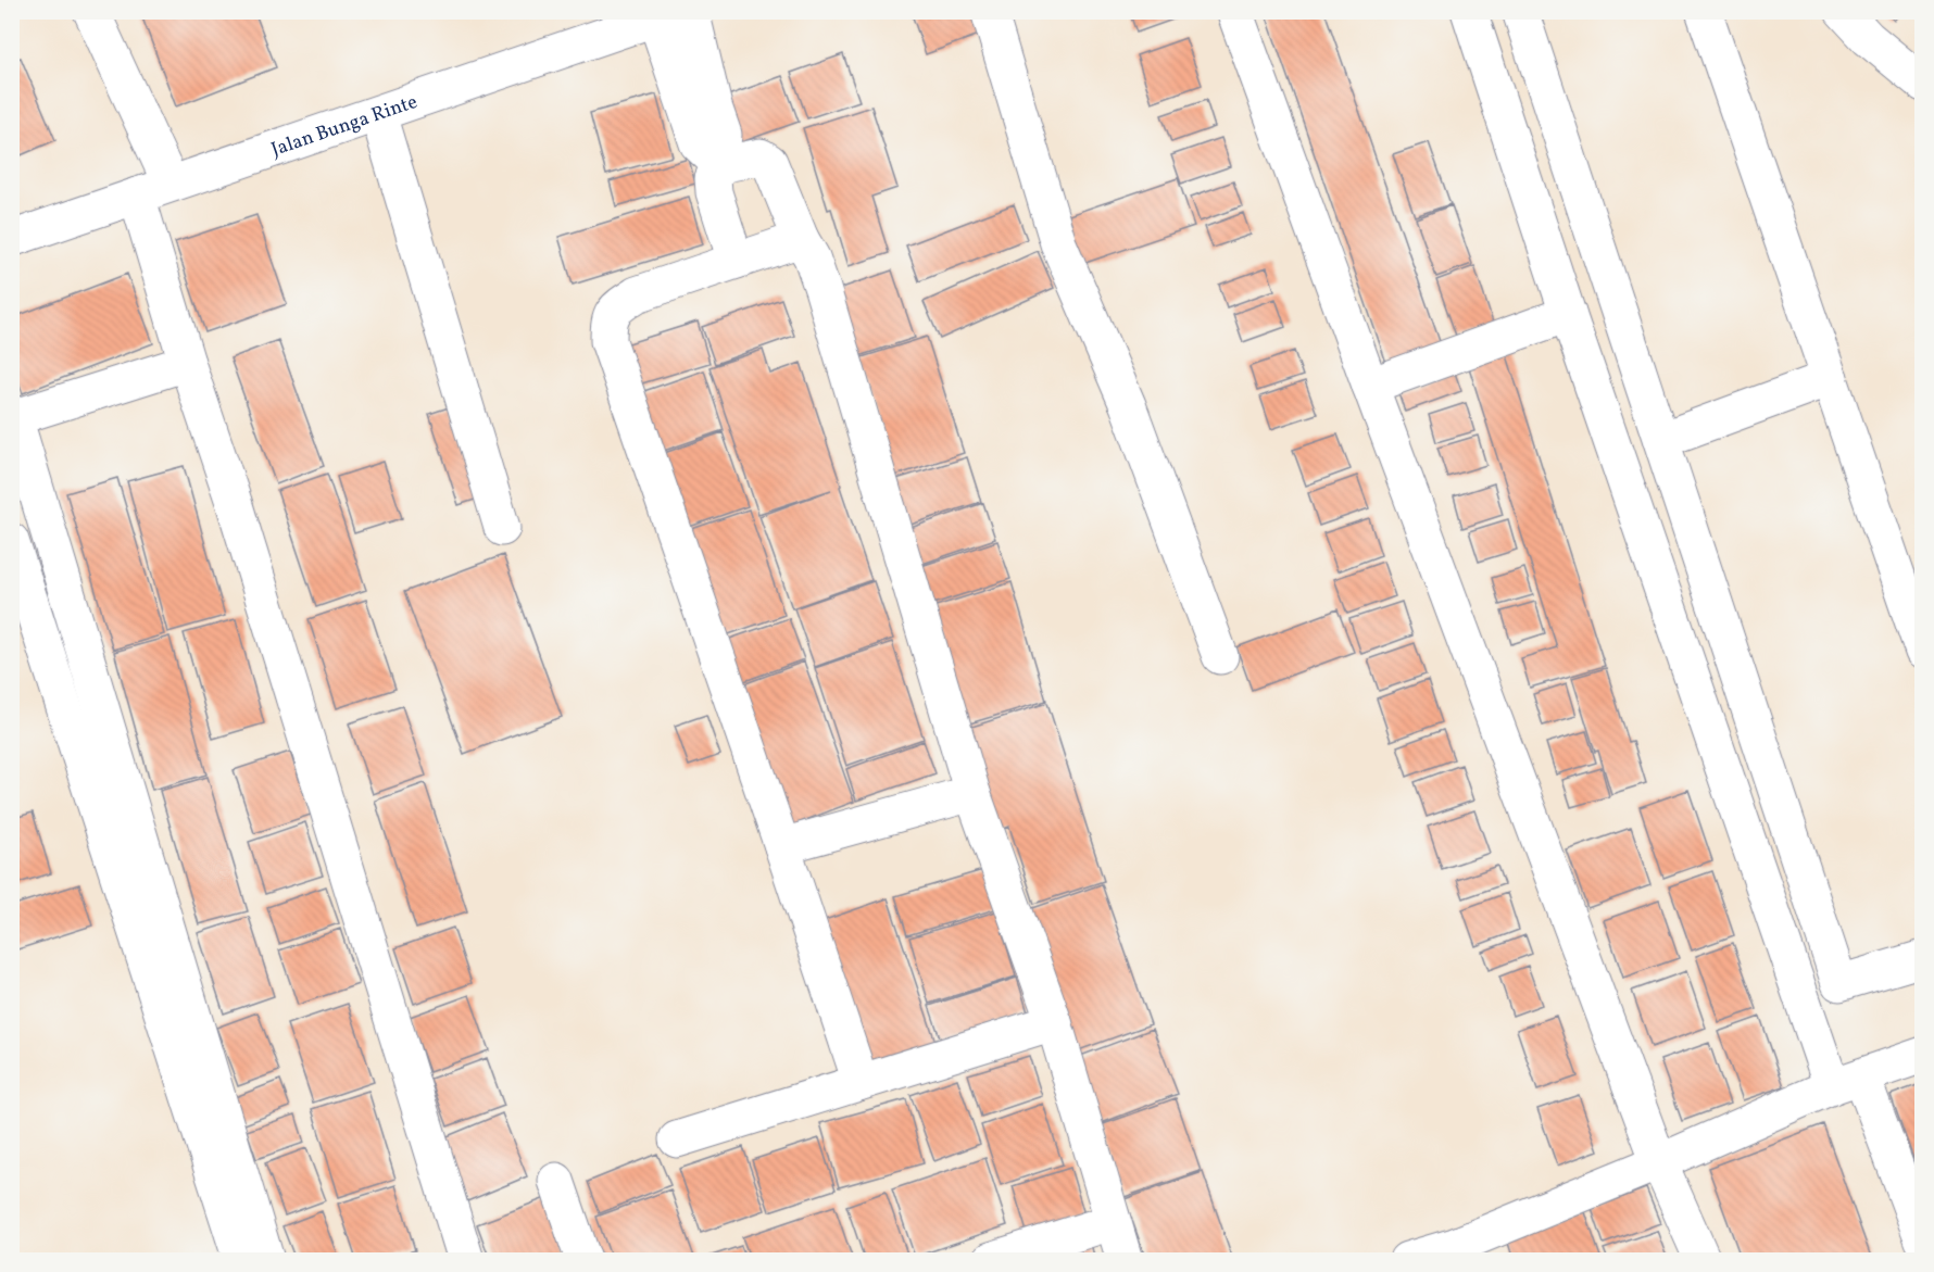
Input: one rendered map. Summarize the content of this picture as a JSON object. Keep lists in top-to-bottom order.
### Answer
{
  "streets": {
    "street": ["Jalan Bunga Rinte"]
  }
}
